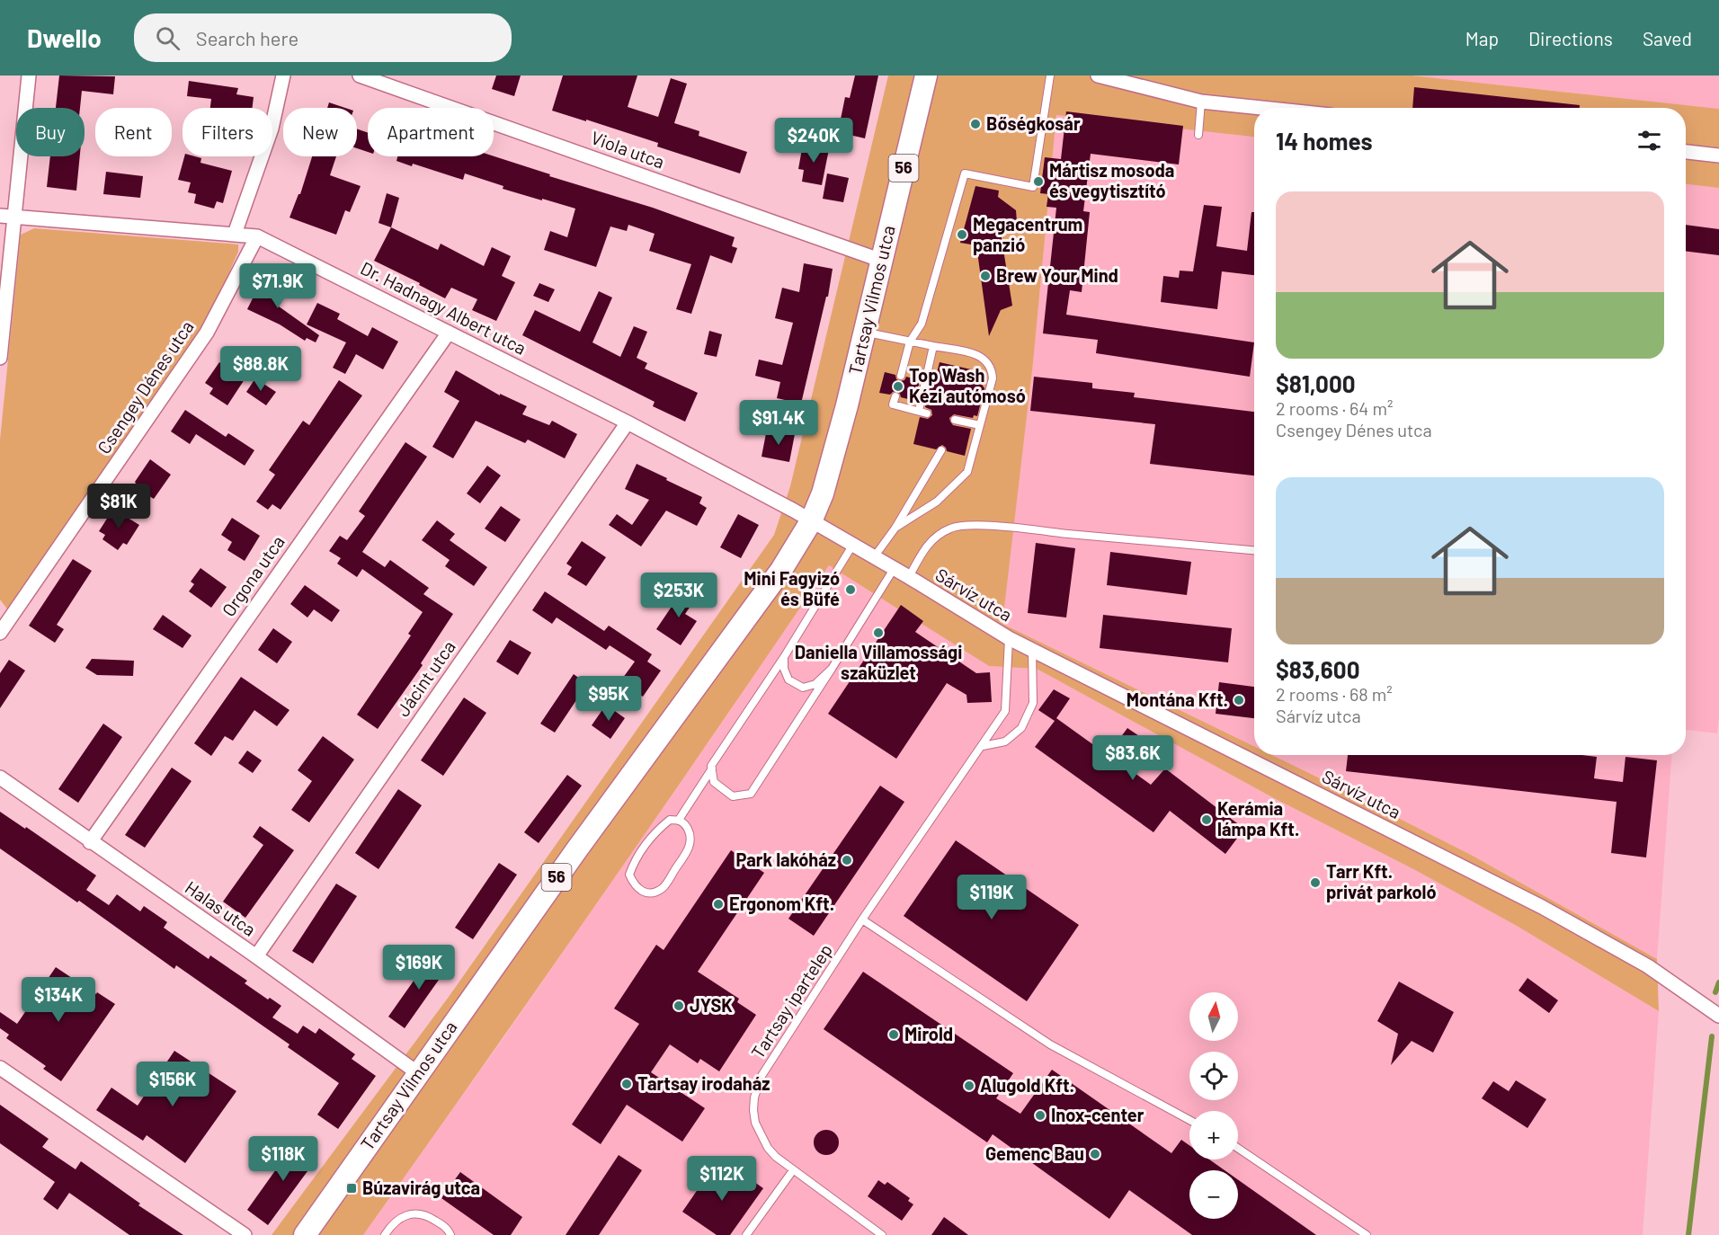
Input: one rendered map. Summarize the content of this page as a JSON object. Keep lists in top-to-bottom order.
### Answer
{
  "streets": {
    "main road": ["56", "Tartsay Vilmos utca"],
    "street": [
      "Viola utca",
      "Dr. Hadnagy Albert utca",
      "Csengey Dénes utca",
      "Orgona utca",
      "Sárvíz utca",
      "Jácint utca",
      "Halas utca"
    ],
    "lane": ["Tartsay ipartelep"]
  },
  "crossings": [
    ["Viola utca", "Tartsay Vilmos utca"],
    ["Tartsay Vilmos utca", "Dr. Hadnagy Albert utca"],
    ["Tartsay Vilmos utca", "Sárvíz utca"],
    ["Tartsay Vilmos utca", "Halas utca"],
    ["Dr. Hadnagy Albert utca", "Csengey Dénes utca"],
    ["Dr. Hadnagy Albert utca", "Orgona utca"],
    ["Dr. Hadnagy Albert utca", "Sárvíz utca"],
    ["Dr. Hadnagy Albert utca", "Jácint utca"],
    ["Orgona utca", "Halas utca"],
    ["Sárvíz utca", "Tartsay ipartelep"],
    ["Jácint utca", "Halas utca"]
  ],
  "places": {
    "other": [
      "Bőségkosár",
      "Mártisz mosoda és vegytisztító",
      "Megacentrum panzió",
      "Brew Your Mind",
      "Top Wash Kézi autómosó",
      "Mini Fagyizó és Büfé",
      "Daniella Villamossági szaküzlet",
      "Montána Kft.",
      "Kerámia lámpa Kft.",
      "Park lakóház",
      "Tarr Kft. privát parkoló",
      "Ergonom Kft.",
      "JYSK",
      "Mirold",
      "Tartsay irodaház",
      "Alugold Kft.",
      "Inox-center",
      "Gemenc Bau"
    ],
    "transit": ["Búzavirág utca"]
  },
  "north": "top",
  "page": {
    "header": "Dwello",
    "search": "Search here",
    "nav": ["Map", "Directions", "Saved"],
    "chip": [
      "Buy",
      "Rent",
      "Filters",
      "New",
      "Apartment"
    ],
    "heading": "14 homes",
    "price": [
      "$240K",
      "$71.9K",
      "$88.8K",
      "$91.4K",
      "$81K",
      "$253K",
      "$95K",
      "$83.6K",
      "$119K",
      "$169K",
      "$134K",
      "$156K",
      "$118K",
      "$112K"
    ],
    "list": [
      {
        "name": "$81,000",
        "note": "2 rooms · 64 m² · Csengey Dénes utca"
      },
      {
        "name": "$83,600",
        "note": "2 rooms · 68 m² · Sárvíz utca"
      }
    ],
    "map_buttons": ["+", "−"]
  }
}
